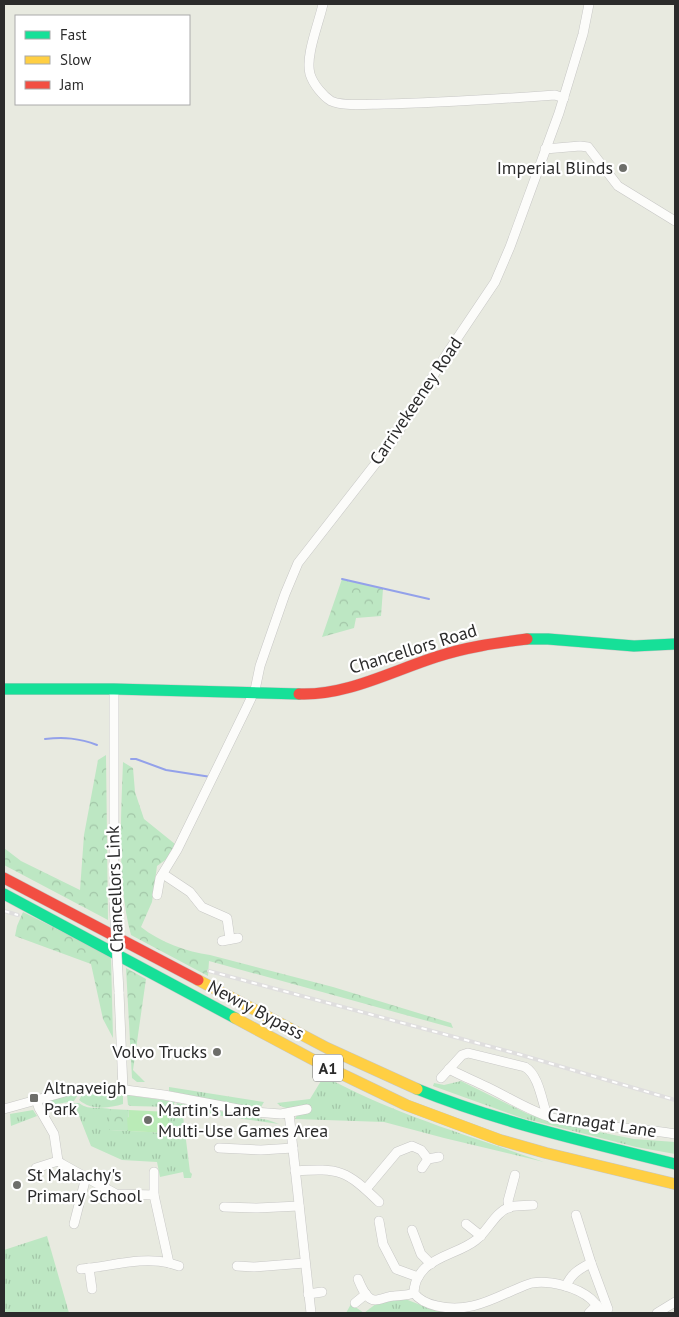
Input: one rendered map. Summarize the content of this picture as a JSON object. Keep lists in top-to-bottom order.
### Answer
{
  "streets": {
    "main road": ["Chancellors Road", "Newry Bypass", "A1"],
    "street": ["Carrivekeeney Road", "Chancellors Link", "Carnagat Lane"]
  },
  "crossings": [
    ["Carrivekeeney Road", "Chancellors Road"],
    ["Chancellors Road", "Chancellors Link"]
  ],
  "places": {
    "other": [
      "Imperial Blinds",
      "Volvo Trucks",
      "Martin's Lane Multi-Use Games Area",
      "St Malachy's Primary School"
    ],
    "transit": ["Altnaveigh Park"]
  },
  "legend": ["Fast", "Slow", "Jam"]
}
